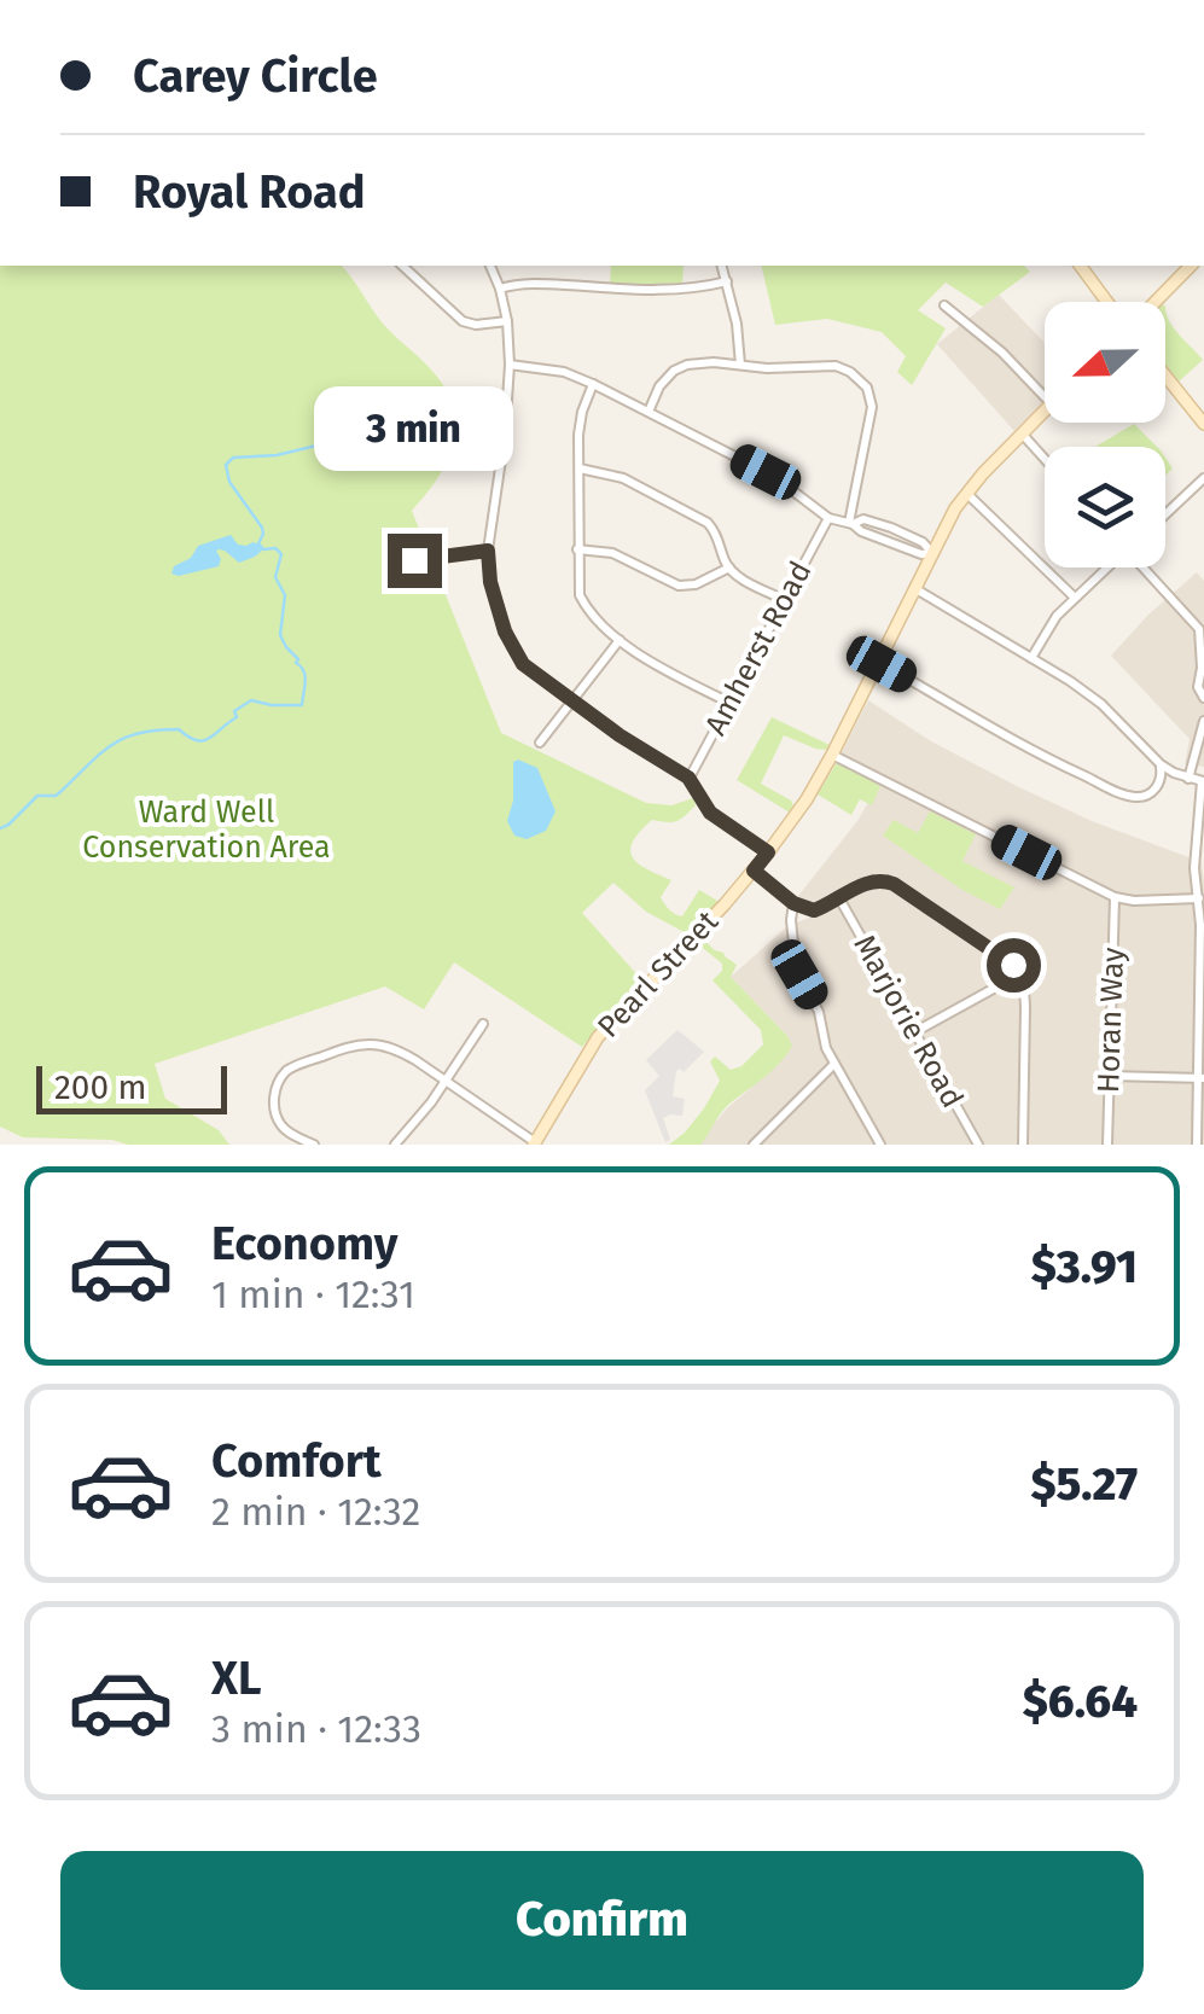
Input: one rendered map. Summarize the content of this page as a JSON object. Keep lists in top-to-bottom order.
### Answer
{
  "streets": {
    "main road": ["Pearl Street"],
    "street": ["Amherst Road", "Horan Way", "Marjorie Road"]
  },
  "parks": ["Ward Well Conservation Area"],
  "scale_bar": "200 m",
  "north": "left",
  "page": {
    "banner": ["Carey Circle", "Royal Road"],
    "bubble": "3 min",
    "scale": "200 m",
    "list": [
      {
        "name": "Economy",
        "note": "1 min · 12:31",
        "value": "$3.91"
      },
      {
        "name": "Comfort",
        "note": "2 min · 12:32",
        "value": "$5.27"
      },
      {
        "name": "XL",
        "note": "3 min · 12:33",
        "value": "$6.64"
      }
    ],
    "buttons": "Confirm"
  }
}
